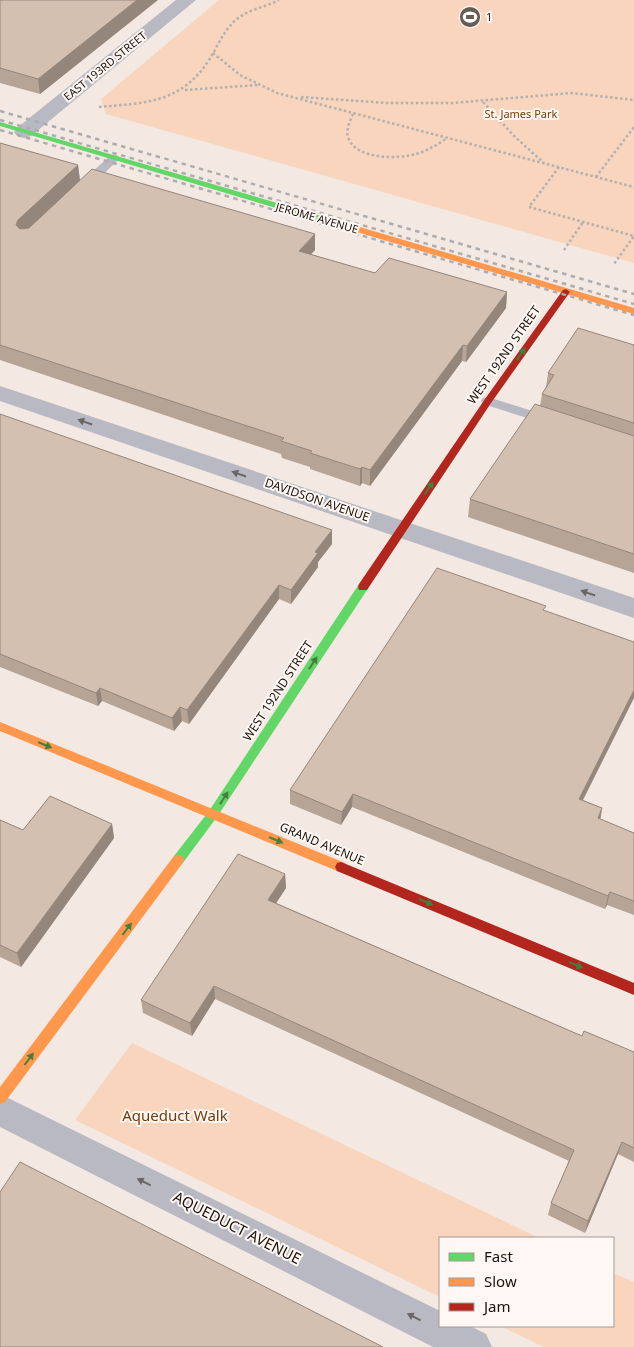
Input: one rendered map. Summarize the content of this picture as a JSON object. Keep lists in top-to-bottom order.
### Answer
{
  "streets": {
    "street": [
      "EAST 193RD STREET",
      "JEROME AVENUE",
      "WEST 192ND STREET",
      "DAVIDSON AVENUE",
      "GRAND AVENUE",
      "AQUEDUCT AVENUE"
    ]
  },
  "crossings": [
    ["EAST 193RD STREET", "JEROME AVENUE"],
    ["JEROME AVENUE", "WEST 192ND STREET"],
    ["WEST 192ND STREET", "DAVIDSON AVENUE"],
    ["WEST 192ND STREET", "GRAND AVENUE"]
  ],
  "one_way": [
    "WEST 192ND STREET",
    "DAVIDSON AVENUE",
    "GRAND AVENUE",
    "AQUEDUCT AVENUE"
  ],
  "parks": ["St. James Park", "Aqueduct Walk"],
  "places": {
    "sports": ["1"]
  },
  "legend": ["Fast", "Slow", "Jam"]
}
